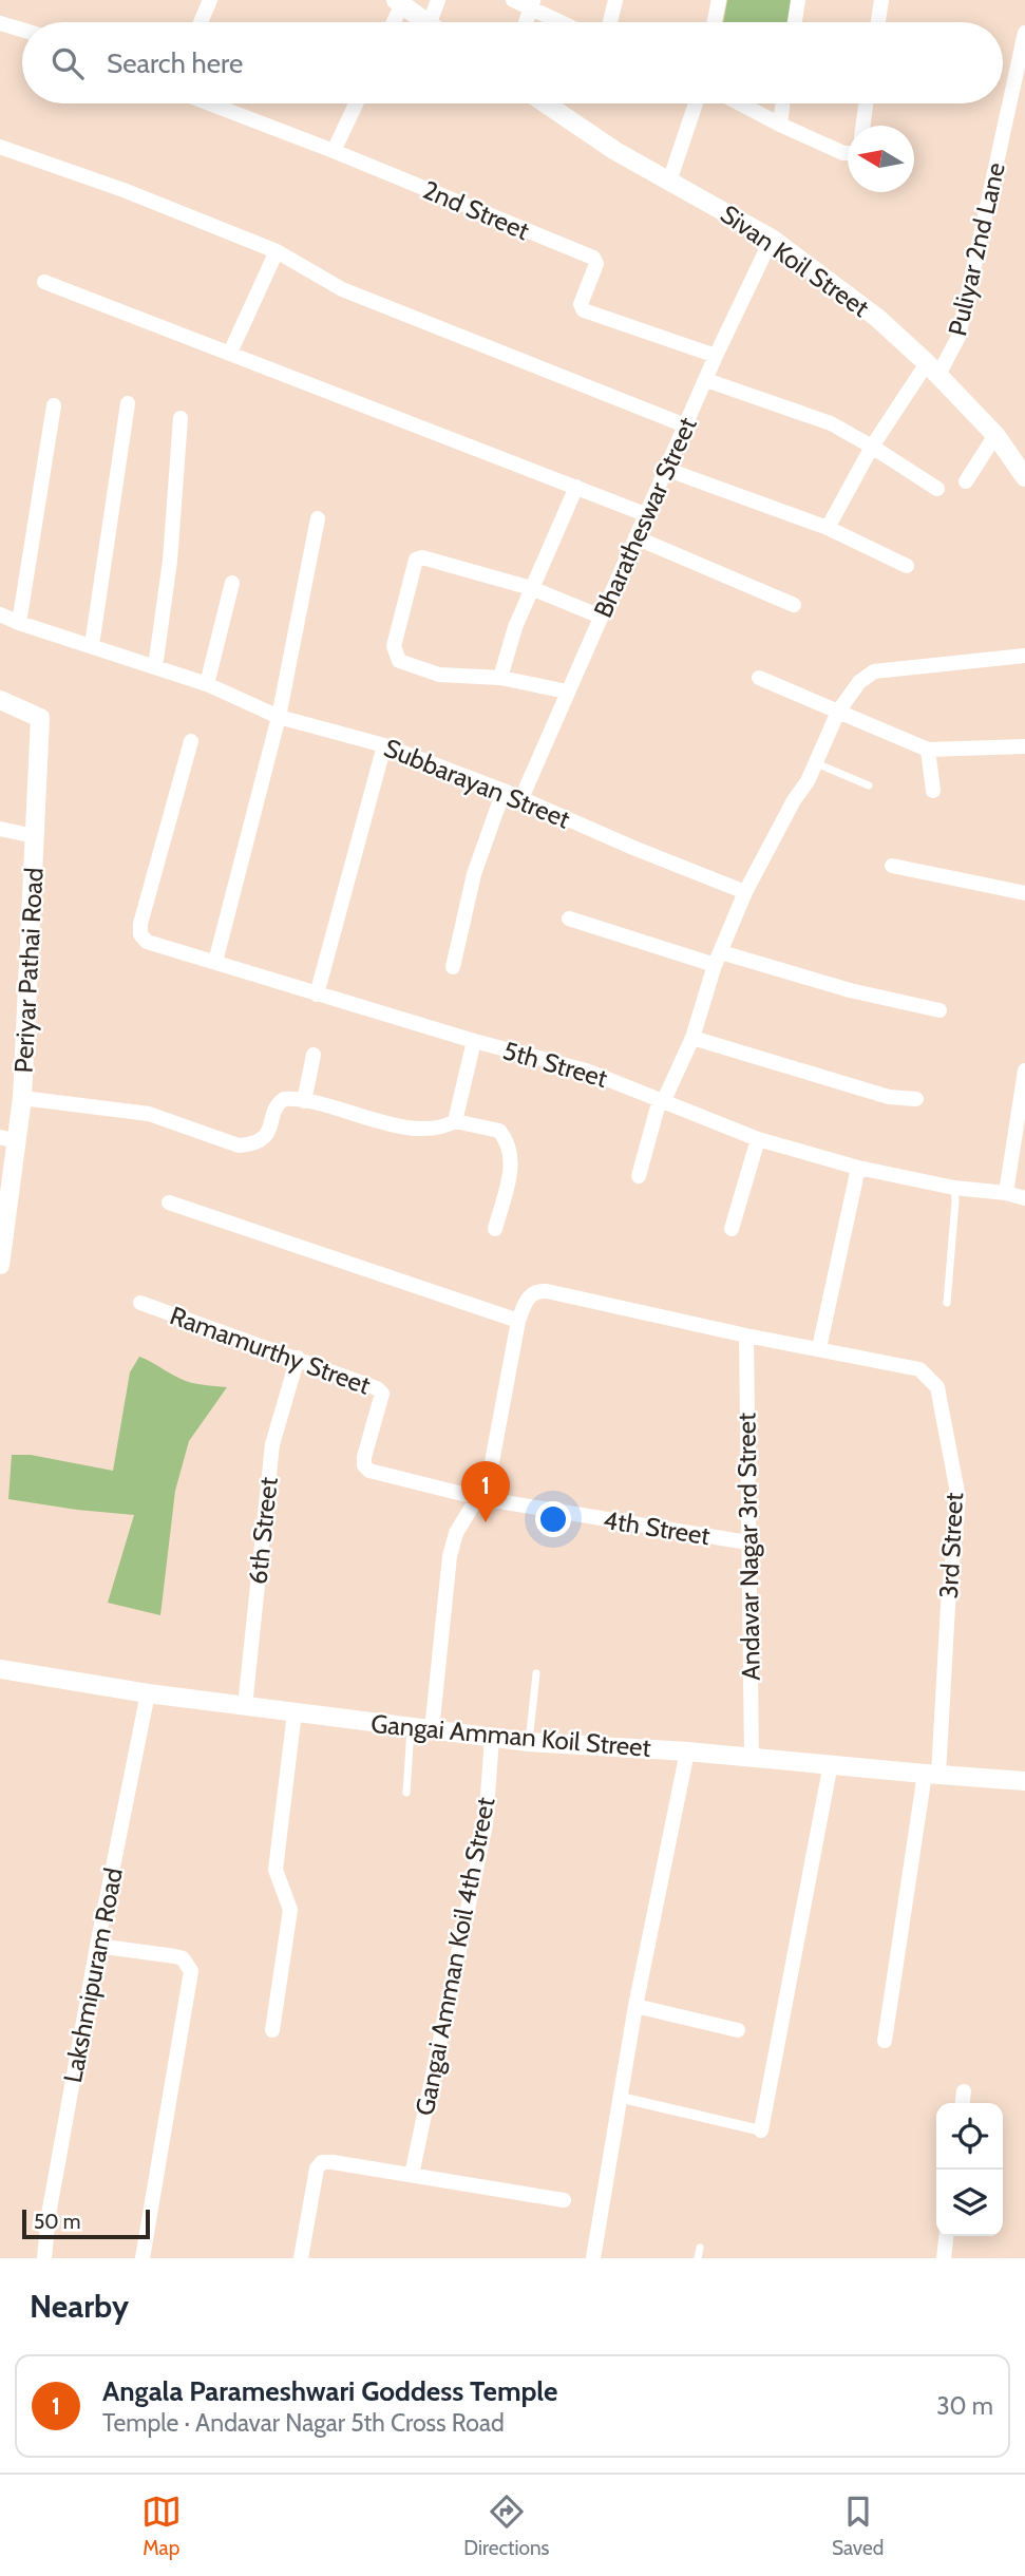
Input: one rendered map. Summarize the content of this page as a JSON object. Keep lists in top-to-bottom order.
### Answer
{
  "streets": {
    "street": [
      "2nd Street",
      "Puliyar 2nd Lane",
      "Sivan Koil Street",
      "Bharatheswar Street",
      "Subbarayan Street",
      "Periyar Pathai Road",
      "5th Street",
      "Ramamurthy Street",
      "4th Street",
      "6th Street",
      "3rd Street",
      "Andavar Nagar 3rd Street",
      "Gangai Amman Koil Street",
      "Gangai Amman Koil 4th Street",
      "Lakshmipuram Road"
    ]
  },
  "crossings": [
    ["2nd Street", "Bharatheswar Street"],
    ["Puliyar 2nd Lane", "Sivan Koil Street"],
    ["Sivan Koil Street", "Bharatheswar Street"],
    ["Bharatheswar Street", "Subbarayan Street"],
    ["Ramamurthy Street", "4th Street"],
    ["Ramamurthy Street", "6th Street"],
    ["4th Street", "Andavar Nagar 3rd Street"],
    ["6th Street", "Gangai Amman Koil Street"],
    ["3rd Street", "Andavar Nagar 3rd Street"],
    ["3rd Street", "Gangai Amman Koil Street"],
    ["Andavar Nagar 3rd Street", "Gangai Amman Koil Street"],
    ["Gangai Amman Koil Street", "Gangai Amman Koil 4th Street"],
    ["Gangai Amman Koil Street", "Lakshmipuram Road"]
  ],
  "scale_bar": "50 m",
  "north": "left",
  "page": {
    "search": "Search here",
    "pins": "1",
    "scale": "50 m",
    "heading": "Nearby",
    "list": [
      {
        "mark": "1",
        "name": "Angala Parameshwari Goddess Temple",
        "note": "Temple · Andavar Nagar 5th Cross Road",
        "value": "30 m"
      }
    ],
    "nav": ["Map", "Directions", "Saved"]
  }
}
